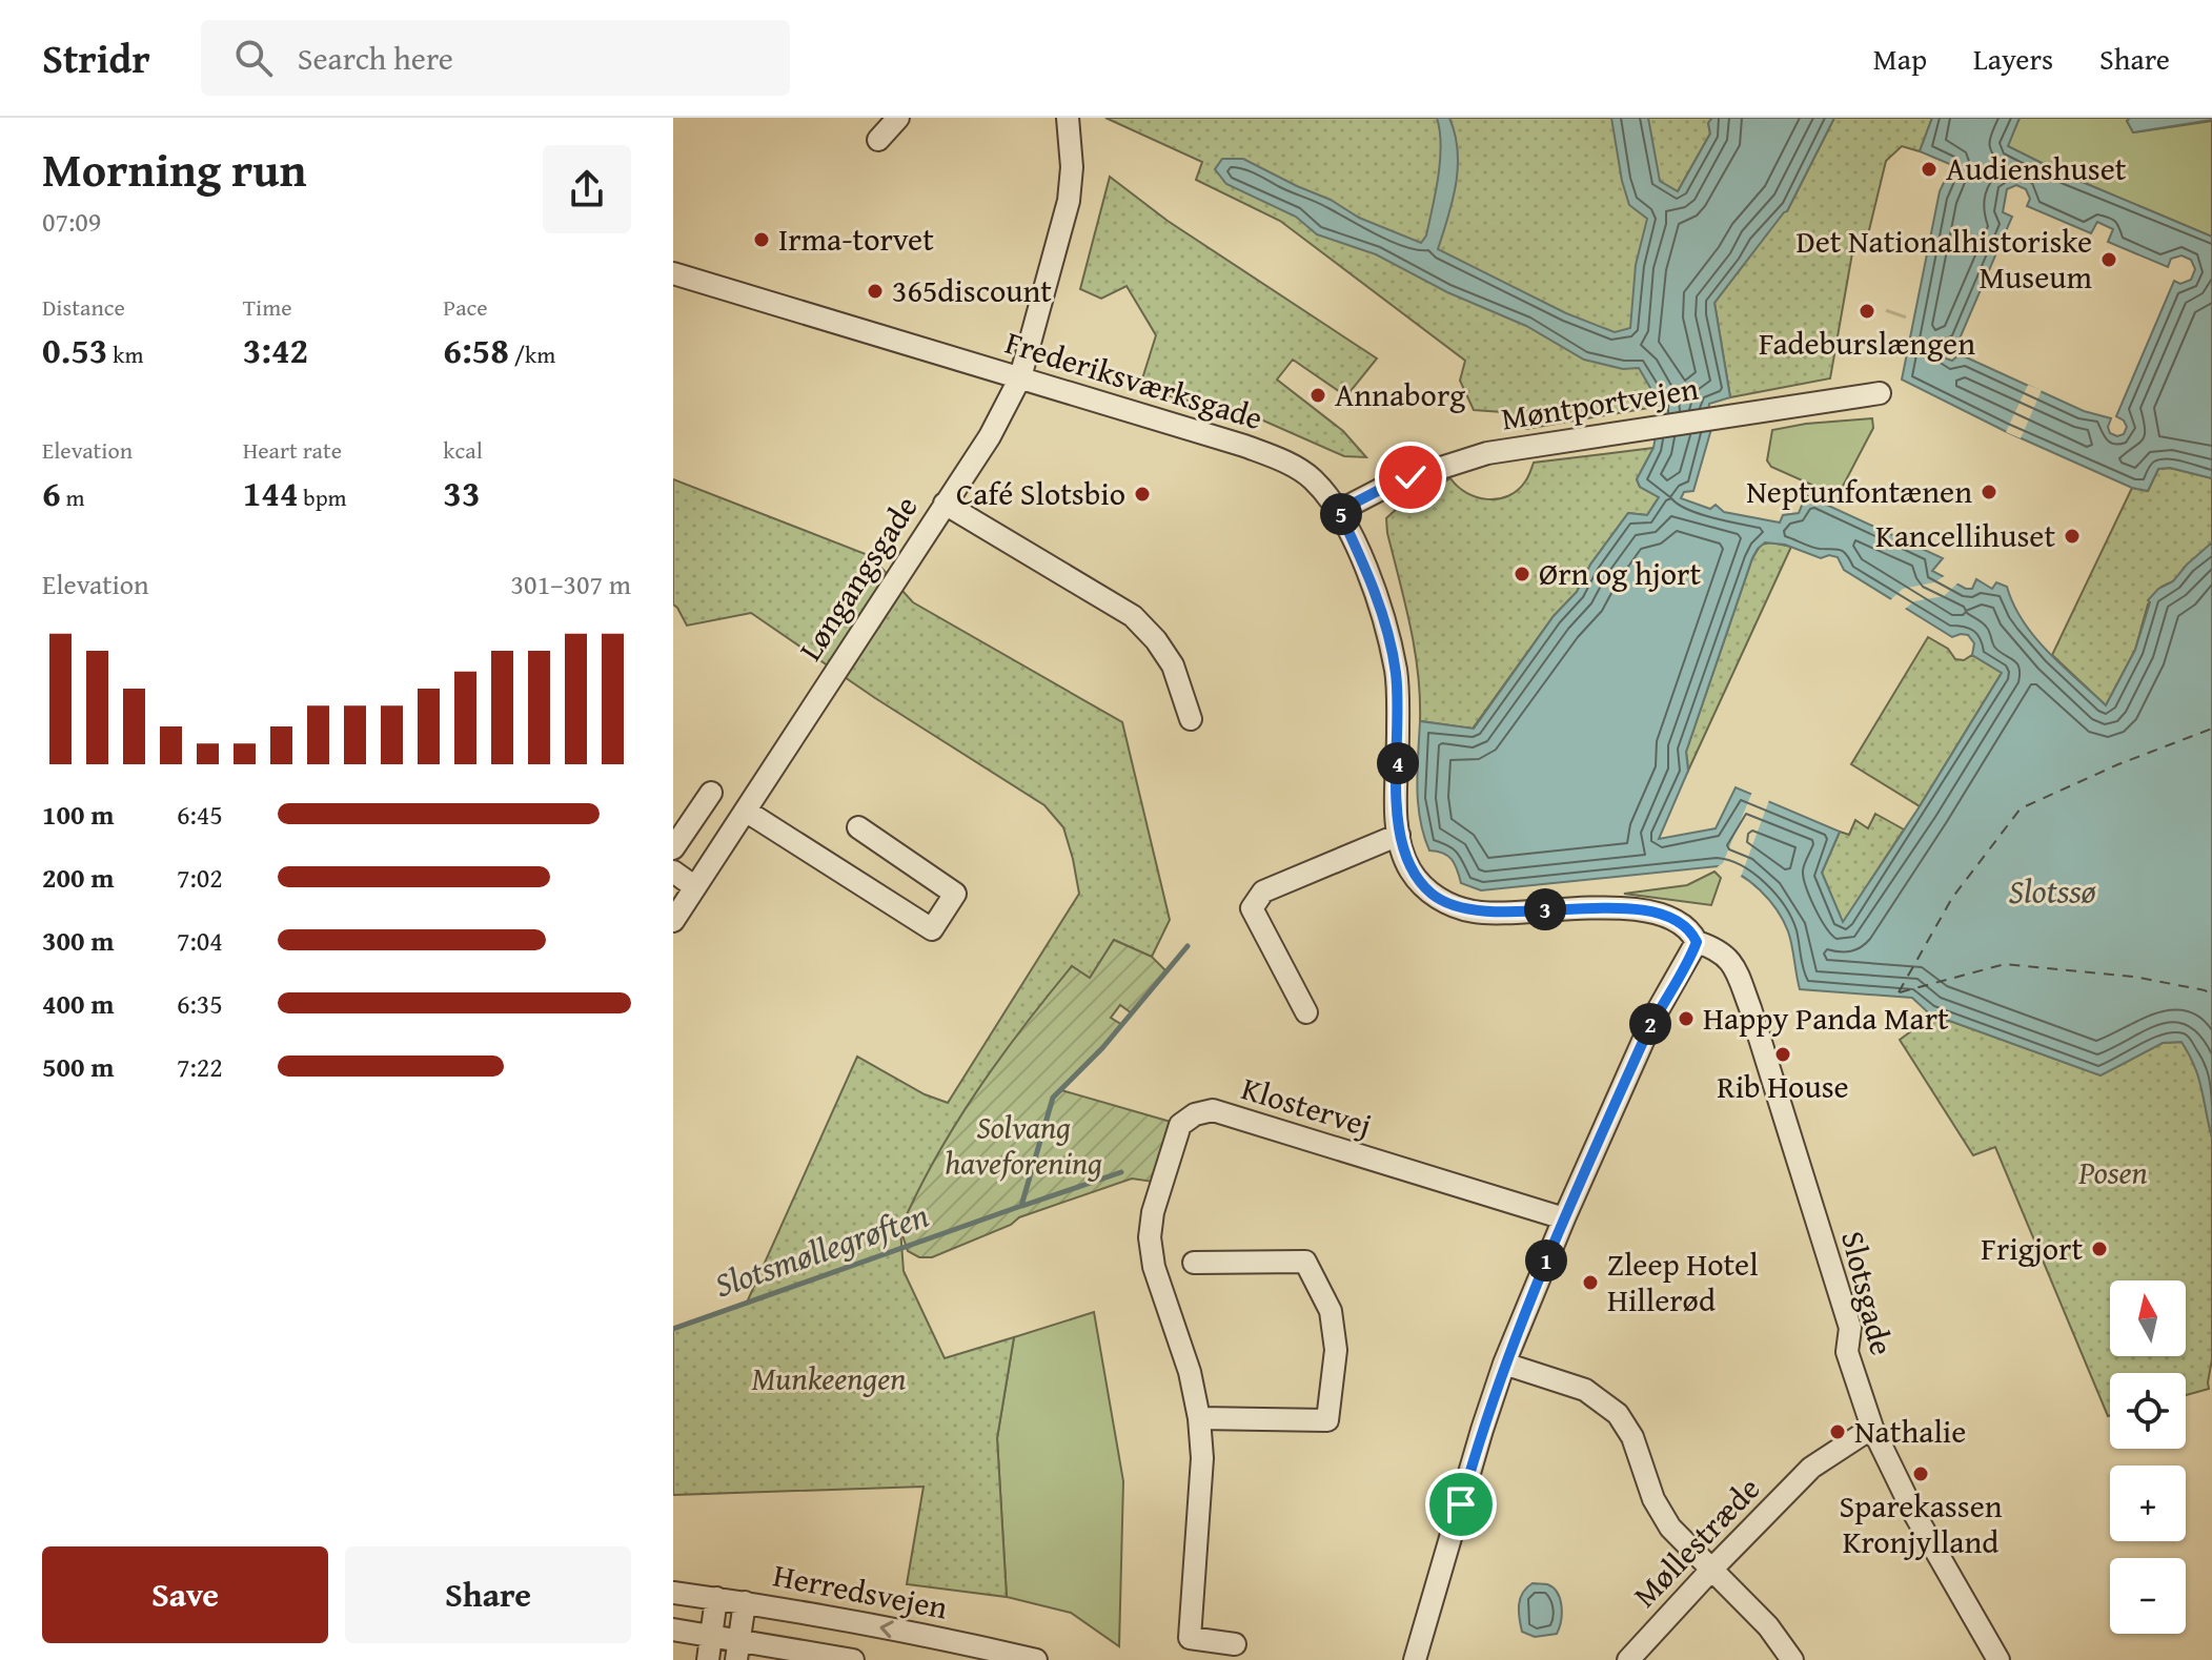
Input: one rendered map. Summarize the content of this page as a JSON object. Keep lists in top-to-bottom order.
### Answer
{
  "streets": {
    "street": [
      "Frederiksværksgade",
      "Møntportvejen",
      "Løngangsgade",
      "Klostervej",
      "Slotsgade",
      "Møllestræde",
      "Herredsvejen"
    ]
  },
  "crossings": [
    ["Frederiksværksgade", "Møntportvejen"],
    ["Frederiksværksgade", "Løngangsgade"],
    ["Frederiksværksgade", "Slotsgade"],
    ["Slotsgade", "Møllestræde"]
  ],
  "water": ["Slotssø", "Slotsmøllegrøften"],
  "parks": ["Solvang haveforening", "Posen", "Munkeengen"],
  "places": [
    "Audienshuset",
    "Irma-torvet",
    "Det Nationalhistoriske Museum",
    "365discount",
    "Fadeburslængen",
    "Annaborg",
    "Neptunfontænen",
    "Café Slotsbio",
    "Kancellihuset",
    "Ørn og hjort",
    "Happy Panda Mart",
    "Rib House",
    "Frigjort",
    "Zleep Hotel Hillerød",
    "Nathalie",
    "Sparekassen Kronjylland"
  ],
  "north": "top",
  "page": {
    "header": "Stridr",
    "search": "Search here",
    "nav": ["Map", "Layers", "Share"],
    "heading": ["Morning run", "07:09"],
    "stats": [
      ["Distance", "0.53 km"],
      ["Time", "3:42"],
      ["Pace", "6:58 /km"],
      ["Elevation", "6 m"],
      ["Heart rate", "144 bpm"],
      ["kcal", "33"]
    ],
    "pins": [
      "5",
      "4",
      "3",
      "2",
      "1"
    ],
    "chart": ["Elevation", "301–307 m"],
    "list": [
      {
        "name": "100 m",
        "note": "6:45"
      },
      {
        "name": "200 m",
        "note": "7:02"
      },
      {
        "name": "300 m",
        "note": "7:04"
      },
      {
        "name": "400 m",
        "note": "6:35"
      },
      {
        "name": "500 m",
        "note": "7:22"
      }
    ],
    "map_buttons": ["+", "−"],
    "buttons": ["Save", "Share"]
  }
}
